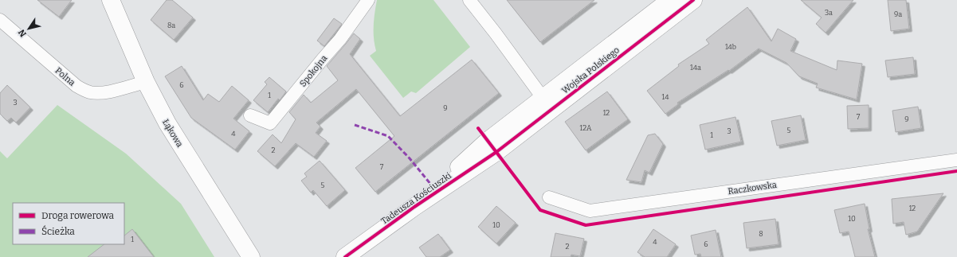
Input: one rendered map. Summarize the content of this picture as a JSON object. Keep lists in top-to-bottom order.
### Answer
{
  "streets": {
    "street": [
      "Wojska Polskiego",
      "Spokojna",
      "Polna",
      "Łąkowa",
      "Raczkowska",
      "Tadeusza Kościuszki"
    ]
  },
  "crossings": [
    ["Wojska Polskiego", "Tadeusza Kościuszki"],
    ["Polna", "Łąkowa"]
  ],
  "house_numbers": [
    "3a",
    "9a",
    "8a",
    "14b",
    "14a",
    "6",
    "1",
    "14",
    "3",
    "9",
    "12",
    "7",
    "9",
    "12A",
    "5",
    "3",
    "4",
    "1",
    "2",
    "7",
    "5",
    "12",
    "10",
    "10",
    "8",
    "1",
    "4",
    "6",
    "2"
  ],
  "legend": ["Droga rowerowa", "Ścieżka"],
  "north": "bottom left"
}
